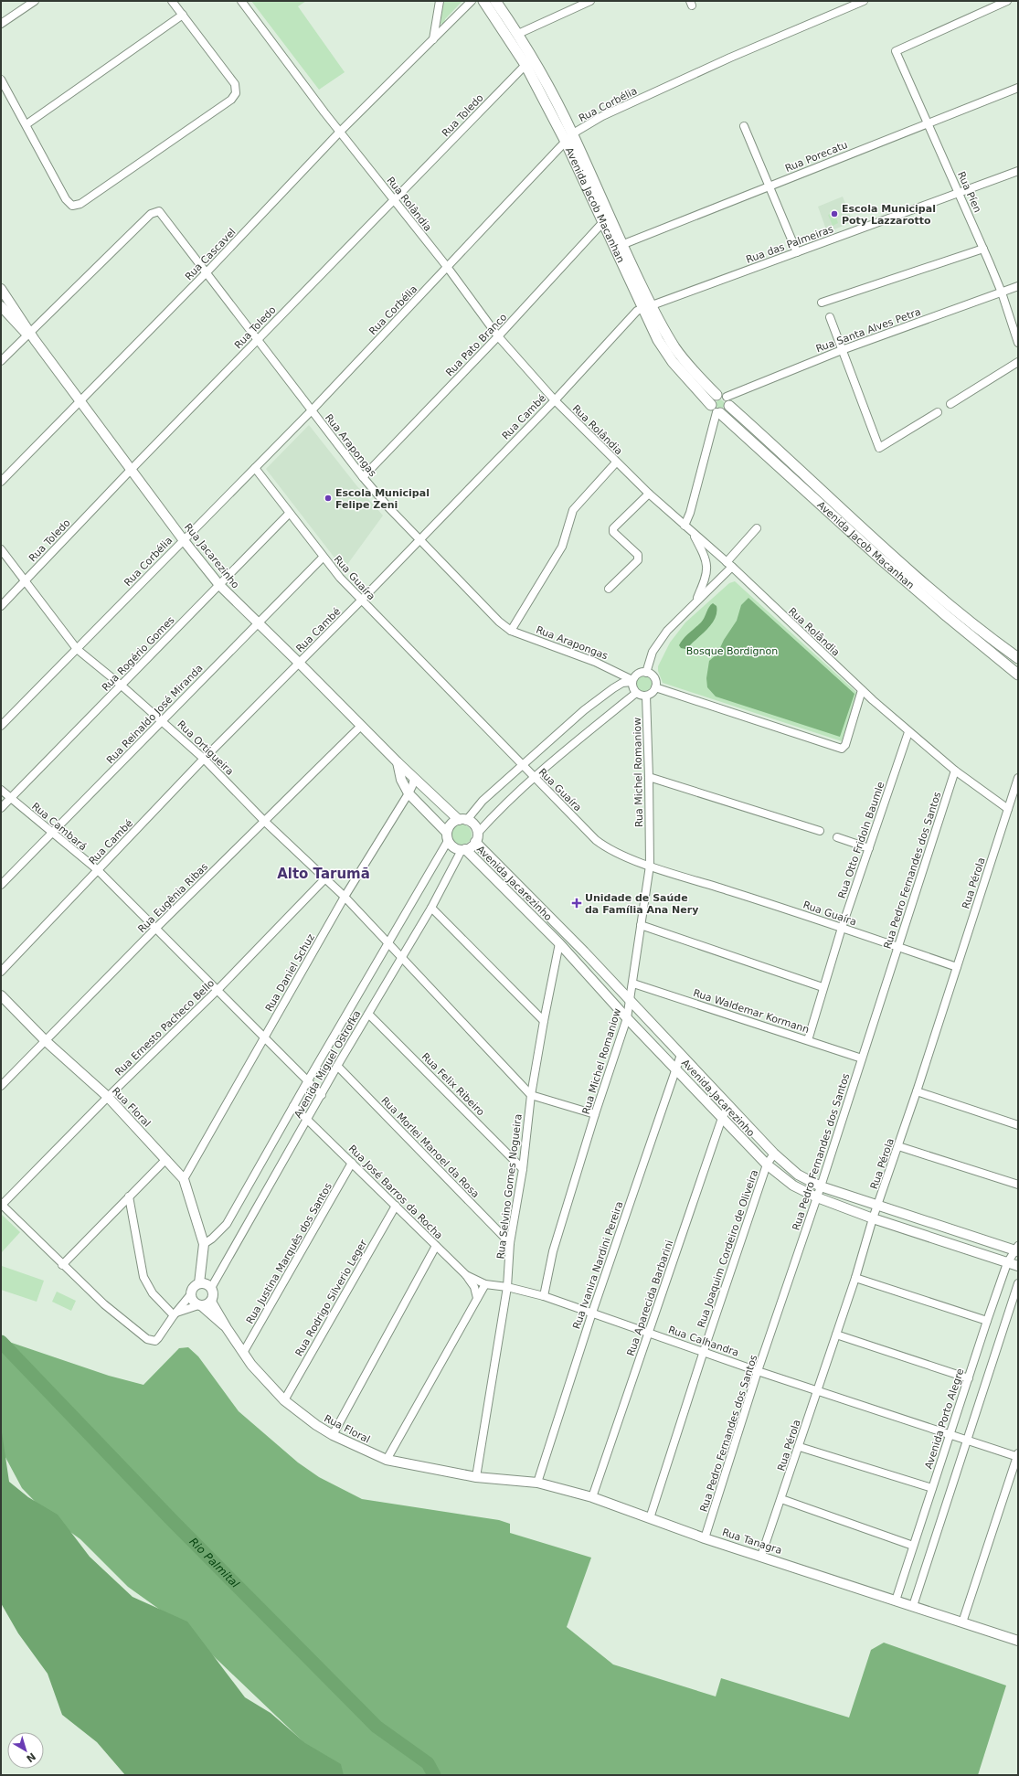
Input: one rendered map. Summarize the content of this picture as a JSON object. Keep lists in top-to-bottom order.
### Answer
{
  "streets": {
    "main road": ["Avenida Jacob Macanhan"],
    "street": [
      "Rua Corbélia",
      "Rua Toledo",
      "Rua Porecatu",
      "Rua Píen",
      "Rua Rolândia",
      "Rua das Palmeiras",
      "Rua Cascavel",
      "Rua Santa Alves Petra",
      "Rua Pato Branco",
      "Rua Cambé",
      "Rua Arapongas",
      "Rua Jacarezinho",
      "Rua Guaíra",
      "Rua Rogério Gomes",
      "Rua Reinaldo José Miranda",
      "Rua Ortigueira",
      "Rua Michel Romaniow",
      "Rua Cambará",
      "Rua Otto Fridoln Baumle",
      "Rua Pedro Fernandes dos Santos",
      "Avenida Jacarezinho",
      "Rua Pérola",
      "Rua Eugênia Ribas",
      "Rua Daniel Schuz",
      "Rua Waldemar Kormann",
      "Rua Ernesto Pacheco Bello",
      "Avenida Miguel Ostrofka",
      "Rua Felix Ribeiro",
      "Rua Floral",
      "Rua Morlei Manoel da Rosa",
      "Rua Selvino Gomes Nogueira",
      "Rua José Barros da Rocha",
      "Rua Joaquim Cordeiro de Oliveira",
      "Rua Justina Marquês dos Santos",
      "Rua Ivanira Nardini Pereira",
      "Rua Rodrigo Silverio Leger",
      "Rua Aparecida Barbarini",
      "Rua Calhandra",
      "Avenida Porto Alegre",
      "Rua Tanagra"
    ]
  },
  "crossings": [
    ["Rua Corbélia", "Rua Rolândia"],
    ["Rua Corbélia", "Avenida Jacob Macanhan"],
    ["Rua Corbélia", "Rua Arapongas"],
    ["Rua Corbélia", "Rua Jacarezinho"],
    ["Rua Corbélia", "Rua Guaíra"],
    ["Rua Corbélia", "Rua Ortigueira"],
    ["Rua Toledo", "Rua Rolândia"],
    ["Rua Toledo", "Avenida Jacob Macanhan"],
    ["Rua Toledo", "Rua Arapongas"],
    ["Rua Toledo", "Rua Jacarezinho"],
    ["Rua Toledo", "Rua Ortigueira"],
    ["Rua Porecatu", "Rua Píen"],
    ["Rua Porecatu", "Avenida Jacob Macanhan"],
    ["Rua Píen", "Rua das Palmeiras"],
    ["Rua Píen", "Rua Santa Alves Petra"],
    ["Rua Rolândia", "Rua Cascavel"],
    ["Rua Rolândia", "Rua Pato Branco"],
    ["Rua Rolândia", "Rua Cambé"],
    ["Rua Rolândia", "Rua Otto Fridoln Baumle"],
    ["Rua Rolândia", "Rua Pedro Fernandes dos Santos"],
    ["Rua Rolândia", "Rua Pérola"],
    ["Avenida Jacob Macanhan", "Rua das Palmeiras"],
    ["Avenida Jacob Macanhan", "Rua Santa Alves Petra"],
    ["Avenida Jacob Macanhan", "Rua Pato Branco"],
    ["Avenida Jacob Macanhan", "Rua Cambé"],
    ["Rua das Palmeiras", "Rua Cambé"],
    ["Rua Cascavel", "Rua Arapongas"],
    ["Rua Cascavel", "Rua Jacarezinho"],
    ["Rua Pato Branco", "Rua Arapongas"],
    ["Rua Cambé", "Rua Arapongas"],
    ["Rua Cambé", "Rua Jacarezinho"],
    ["Rua Cambé", "Rua Guaíra"],
    ["Rua Cambé", "Rua Ortigueira"],
    ["Rua Cambé", "Rua Cambará"],
    ["Rua Arapongas", "Rua Jacarezinho"],
    ["Rua Arapongas", "Rua Michel Romaniow"],
    ["Rua Jacarezinho", "Rua Rogério Gomes"],
    ["Rua Jacarezinho", "Rua Reinaldo José Miranda"],
    ["Rua Jacarezinho", "Avenida Jacarezinho"],
    ["Rua Jacarezinho", "Rua Eugênia Ribas"],
    ["Rua Jacarezinho", "Rua Daniel Schuz"],
    ["Rua Jacarezinho", "Avenida Miguel Ostrofka"],
    ["Rua Guaíra", "Rua Rogério Gomes"],
    ["Rua Guaíra", "Rua Reinaldo José Miranda"],
    ["Rua Guaíra", "Rua Michel Romaniow"],
    ["Rua Guaíra", "Rua Otto Fridoln Baumle"],
    ["Rua Guaíra", "Rua Pedro Fernandes dos Santos"],
    ["Rua Guaíra", "Rua Pérola"],
    ["Rua Rogério Gomes", "Rua Ortigueira"],
    ["Rua Rogério Gomes", "Rua Cambará"],
    ["Rua Reinaldo José Miranda", "Rua Ortigueira"],
    ["Rua Reinaldo José Miranda", "Rua Cambará"],
    ["Rua Ortigueira", "Rua Eugênia Ribas"],
    ["Rua Ortigueira", "Rua Daniel Schuz"],
    ["Rua Ortigueira", "Rua Ernesto Pacheco Bello"],
    ["Rua Ortigueira", "Avenida Miguel Ostrofka"],
    ["Rua Ortigueira", "Rua Selvino Gomes Nogueira"],
    ["Rua Michel Romaniow", "Avenida Jacarezinho"],
    ["Rua Michel Romaniow", "Rua Waldemar Kormann"],
    ["Rua Michel Romaniow", "Rua Calhandra"],
    ["Rua Cambará", "Rua Eugênia Ribas"],
    ["Rua Cambará", "Rua Daniel Schuz"],
    ["Rua Cambará", "Rua Ernesto Pacheco Bello"],
    ["Rua Cambará", "Avenida Miguel Ostrofka"],
    ["Rua Otto Fridoln Baumle", "Rua Waldemar Kormann"],
    ["Rua Pedro Fernandes dos Santos", "Avenida Jacarezinho"],
    ["Rua Pedro Fernandes dos Santos", "Rua Waldemar Kormann"],
    ["Rua Pedro Fernandes dos Santos", "Rua Calhandra"],
    ["Rua Pedro Fernandes dos Santos", "Rua Tanagra"],
    ["Avenida Jacarezinho", "Rua Pérola"],
    ["Avenida Jacarezinho", "Avenida Miguel Ostrofka"],
    ["Avenida Jacarezinho", "Rua Selvino Gomes Nogueira"],
    ["Avenida Jacarezinho", "Rua Joaquim Cordeiro de Oliveira"],
    ["Avenida Jacarezinho", "Rua Ivanira Nardini Pereira"],
    ["Avenida Jacarezinho", "Rua Aparecida Barbarini"],
    ["Avenida Jacarezinho", "Avenida Porto Alegre"],
    ["Rua Pérola", "Rua Calhandra"],
    ["Rua Pérola", "Rua Tanagra"],
    ["Rua Eugênia Ribas", "Rua Floral"],
    ["Rua Daniel Schuz", "Rua Floral"],
    ["Rua Ernesto Pacheco Bello", "Rua Floral"],
    ["Avenida Miguel Ostrofka", "Rua Felix Ribeiro"],
    ["Avenida Miguel Ostrofka", "Rua Floral"],
    ["Avenida Miguel Ostrofka", "Rua Morlei Manoel da Rosa"],
    ["Avenida Miguel Ostrofka", "Rua José Barros da Rocha"],
    ["Rua Felix Ribeiro", "Rua Selvino Gomes Nogueira"],
    ["Rua Floral", "Rua Selvino Gomes Nogueira"],
    ["Rua Floral", "Rua Justina Marquês dos Santos"],
    ["Rua Floral", "Rua Rodrigo Silverio Leger"],
    ["Rua Floral", "Rua Tanagra"],
    ["Rua Morlei Manoel da Rosa", "Rua Selvino Gomes Nogueira"],
    ["Rua Selvino Gomes Nogueira", "Rua Calhandra"],
    ["Rua Selvino Gomes Nogueira", "Rua Tanagra"],
    ["Rua José Barros da Rocha", "Rua Justina Marquês dos Santos"],
    ["Rua José Barros da Rocha", "Rua Rodrigo Silverio Leger"],
    ["Rua José Barros da Rocha", "Rua Calhandra"],
    ["Rua Joaquim Cordeiro de Oliveira", "Rua Calhandra"],
    ["Rua Joaquim Cordeiro de Oliveira", "Rua Tanagra"],
    ["Rua Ivanira Nardini Pereira", "Rua Calhandra"],
    ["Rua Ivanira Nardini Pereira", "Rua Tanagra"],
    ["Rua Aparecida Barbarini", "Rua Calhandra"],
    ["Rua Aparecida Barbarini", "Rua Tanagra"],
    ["Rua Calhandra", "Avenida Porto Alegre"],
    ["Avenida Porto Alegre", "Rua Tanagra"]
  ],
  "districts": ["Alto Tarumã"],
  "water": ["Rio Palmital"],
  "parks": ["Bosque Bordignon"],
  "places": {
    "other": ["Escola Municipal Poty Lazzarotto", "Escola Municipal Felipe Zeni"],
    "health": ["Unidade de Saúde da Família Ana Nery"]
  },
  "north": "bottom right"
}
